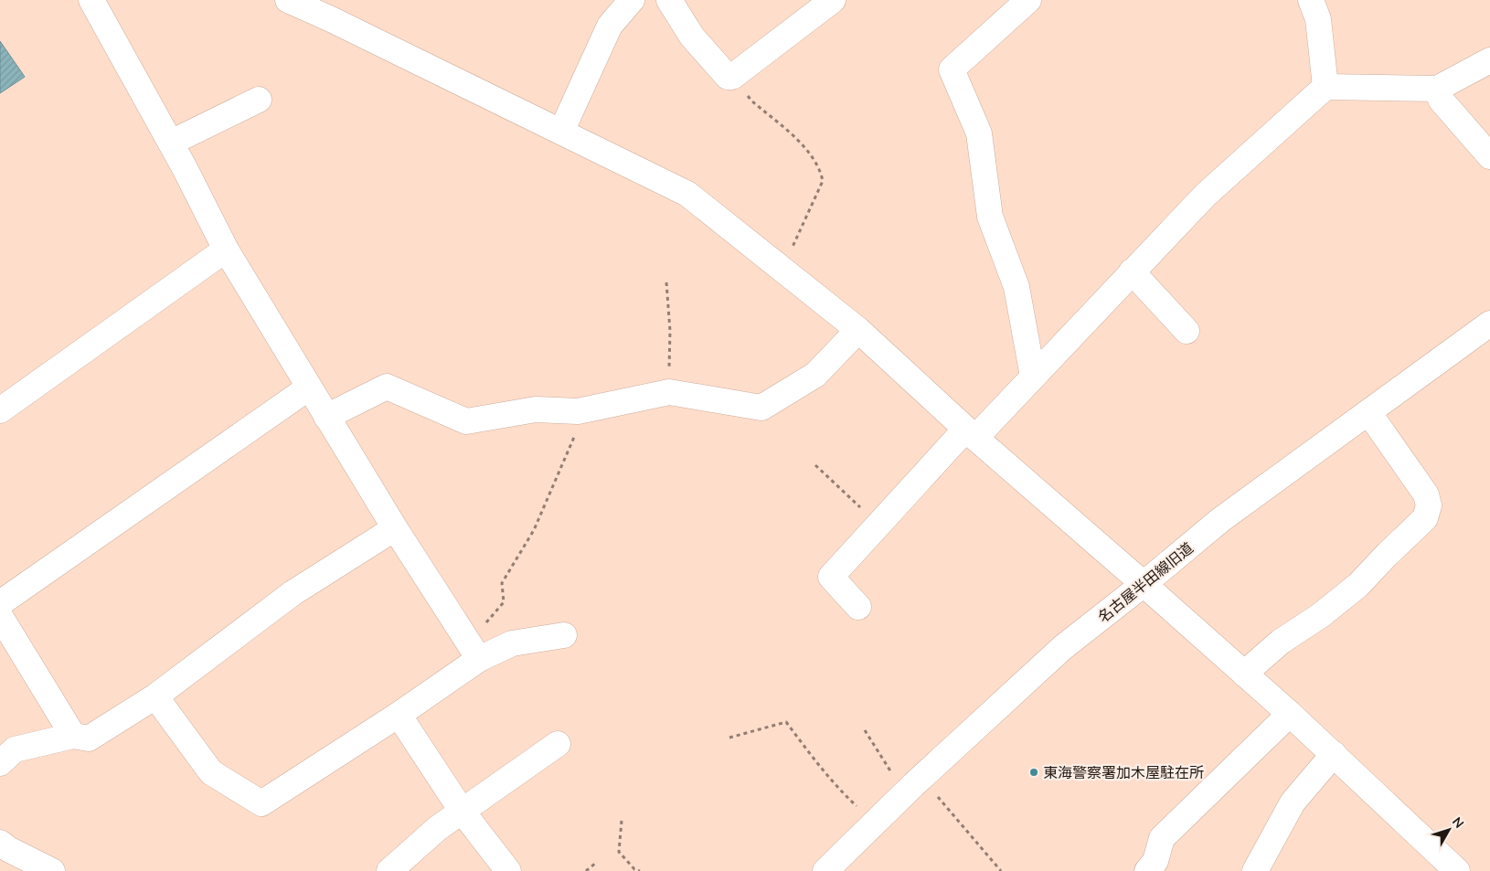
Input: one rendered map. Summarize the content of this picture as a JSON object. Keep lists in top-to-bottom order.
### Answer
{
  "streets": {
    "street": ["名古屋半田線旧道"]
  },
  "places": ["東海警察署加木屋駐在所"],
  "north": "top right"
}
